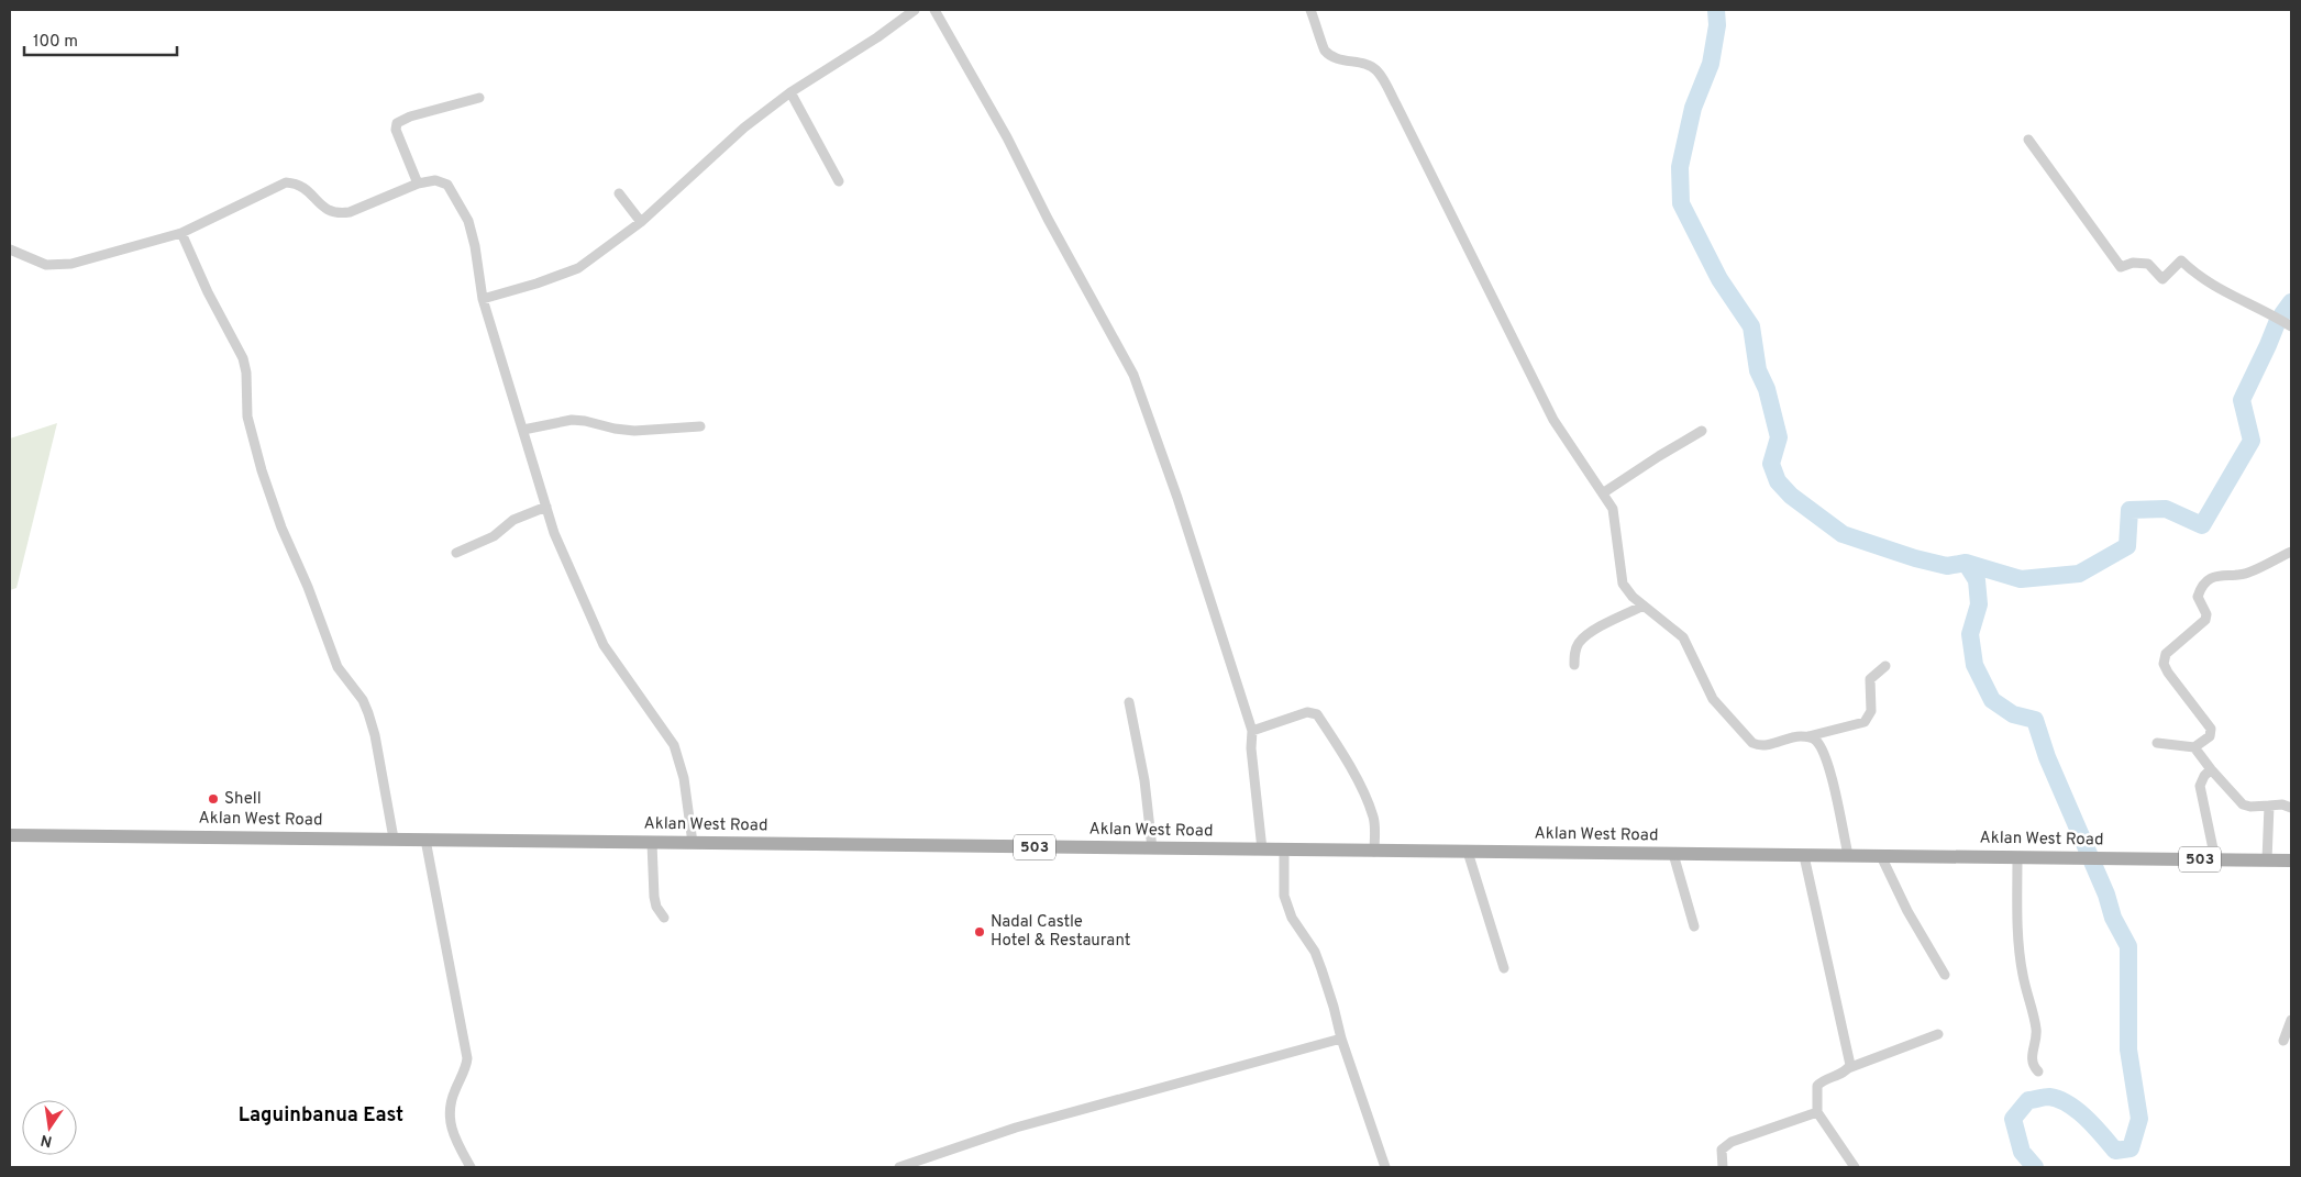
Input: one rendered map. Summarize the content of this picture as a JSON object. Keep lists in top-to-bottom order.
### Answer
{
  "streets": {
    "main road": ["Aklan West Road", "503"]
  },
  "districts": ["Laguinbanua East"],
  "places": ["Shell", "Nadal Castle Hotel & Restaurant"],
  "scale_bar": "100 m",
  "north": "bottom"
}
